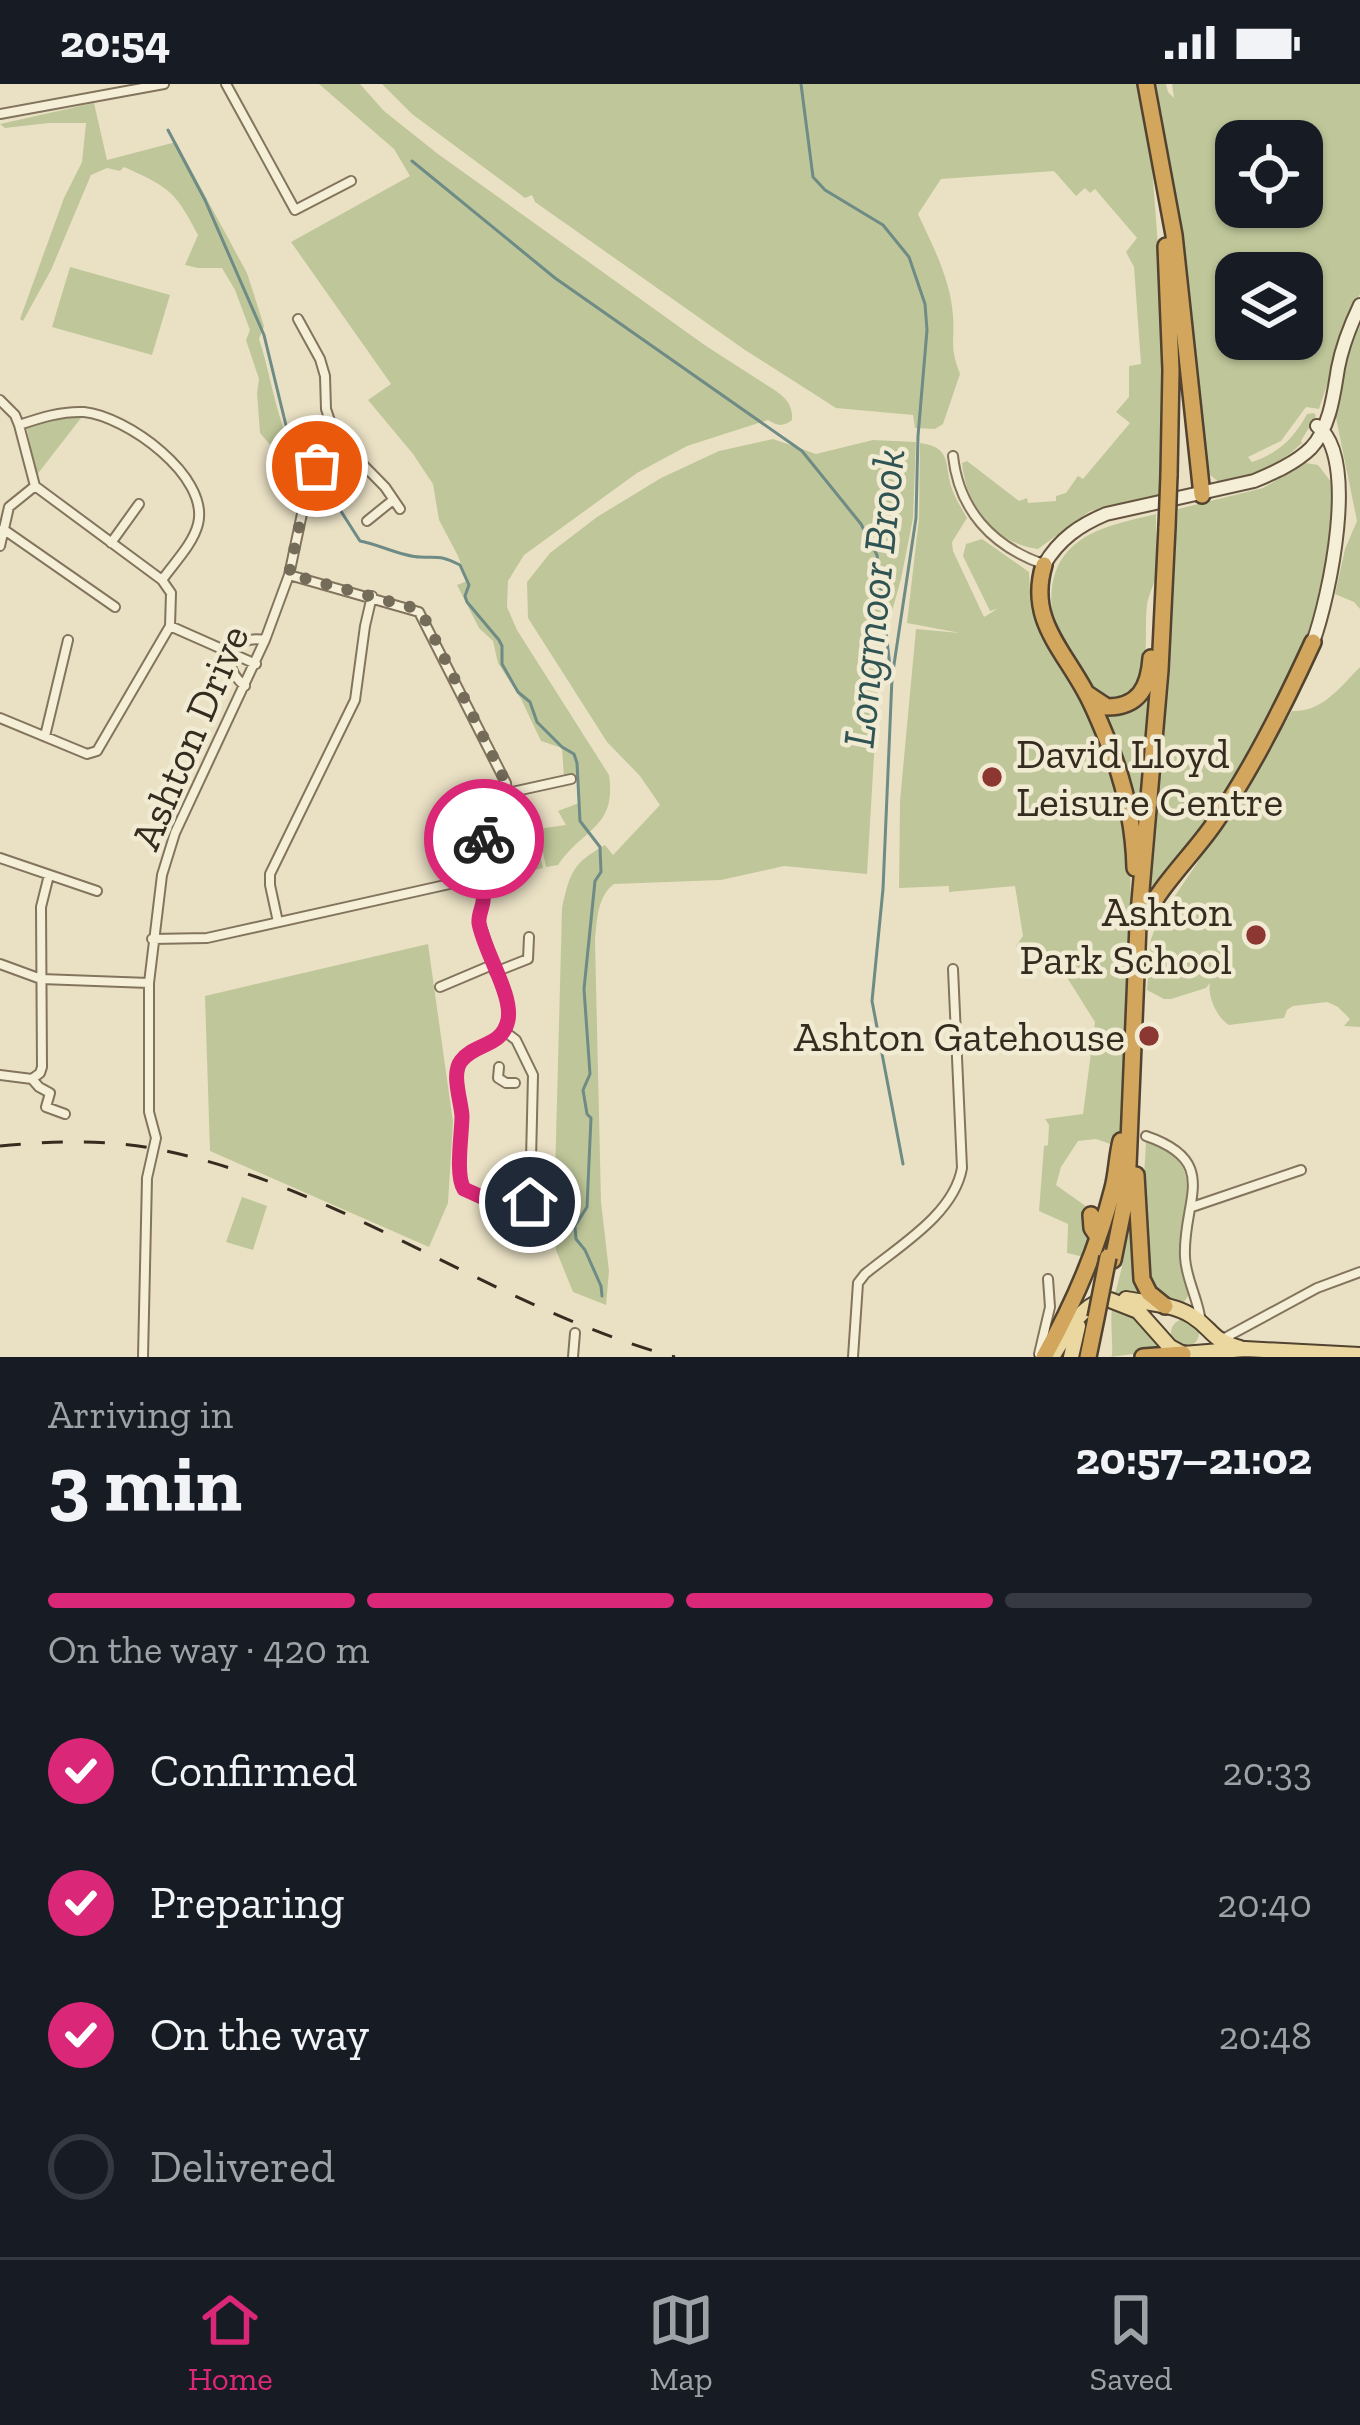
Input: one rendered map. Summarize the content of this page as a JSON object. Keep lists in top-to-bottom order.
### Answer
{
  "streets": {
    "street": ["Ashton Drive"]
  },
  "water": ["Longmoor Brook"],
  "places": ["David Lloyd Leisure Centre", "Ashton Park School", "Ashton Gatehouse"],
  "page": {
    "status": "20:54",
    "heading": ["3 min", "Arriving in", "20:57–21:02"],
    "bar": "On the way · 420 m",
    "list": [
      ["Confirmed", "20:33"],
      ["Preparing", "20:40"],
      ["On the way", "20:48"],
      "Delivered"
    ],
    "tabs": ["Home", "Map", "Saved"]
  }
}
